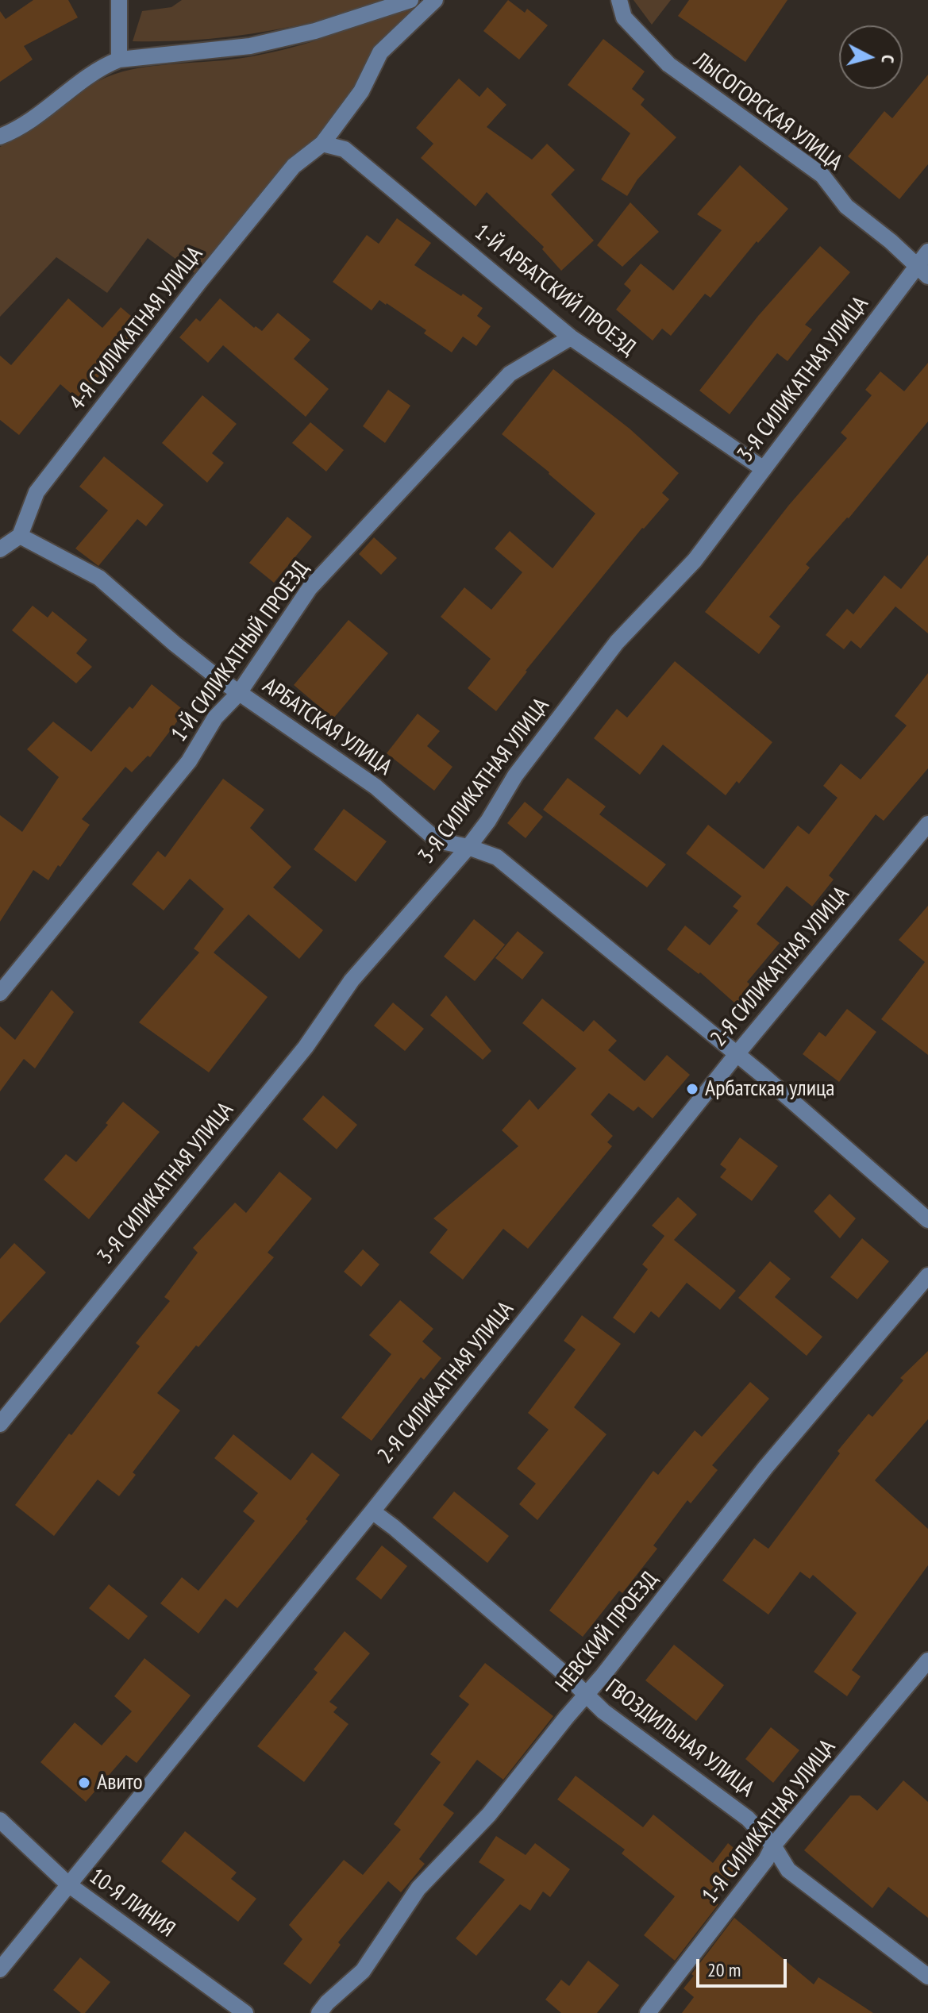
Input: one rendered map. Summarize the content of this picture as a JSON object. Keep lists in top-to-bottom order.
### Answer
{
  "streets": {
    "street": [
      "ЛЫСОГОРСКАЯ УЛИЦА",
      "1-Й АРБАТСКИЙ ПРОЕЗД",
      "4-Я СИЛИКАТНАЯ УЛИЦА",
      "3-Я СИЛИКАТНАЯ УЛИЦА",
      "1-Й СИЛИКАТНЫЙ ПРОЕЗД",
      "АРБАТСКАЯ УЛИЦА",
      "2-Я СИЛИКАТНАЯ УЛИЦА",
      "НЕВСКИЙ ПРОЕЗД",
      "ГВОЗДИЛЬНАЯ УЛИЦА",
      "1-Я СИЛИКАТНАЯ УЛИЦА",
      "10-Я ЛИНИЯ"
    ]
  },
  "crossings": [
    ["ЛЫСОГОРСКАЯ УЛИЦА", "3-Я СИЛИКАТНАЯ УЛИЦА"],
    ["1-Й АРБАТСКИЙ ПРОЕЗД", "4-Я СИЛИКАТНАЯ УЛИЦА"],
    ["1-Й АРБАТСКИЙ ПРОЕЗД", "3-Я СИЛИКАТНАЯ УЛИЦА"],
    ["1-Й АРБАТСКИЙ ПРОЕЗД", "1-Й СИЛИКАТНЫЙ ПРОЕЗД"],
    ["4-Я СИЛИКАТНАЯ УЛИЦА", "АРБАТСКАЯ УЛИЦА"],
    ["3-Я СИЛИКАТНАЯ УЛИЦА", "АРБАТСКАЯ УЛИЦА"],
    ["1-Й СИЛИКАТНЫЙ ПРОЕЗД", "АРБАТСКАЯ УЛИЦА"],
    ["АРБАТСКАЯ УЛИЦА", "2-Я СИЛИКАТНАЯ УЛИЦА"],
    ["2-Я СИЛИКАТНАЯ УЛИЦА", "ГВОЗДИЛЬНАЯ УЛИЦА"],
    ["2-Я СИЛИКАТНАЯ УЛИЦА", "10-Я ЛИНИЯ"],
    ["НЕВСКИЙ ПРОЕЗД", "ГВОЗДИЛЬНАЯ УЛИЦА"],
    ["ГВОЗДИЛЬНАЯ УЛИЦА", "1-Я СИЛИКАТНАЯ УЛИЦА"]
  ],
  "places": ["Арбатская улица", "Авито"],
  "scale_bar": "20 m",
  "north": "right"
}
